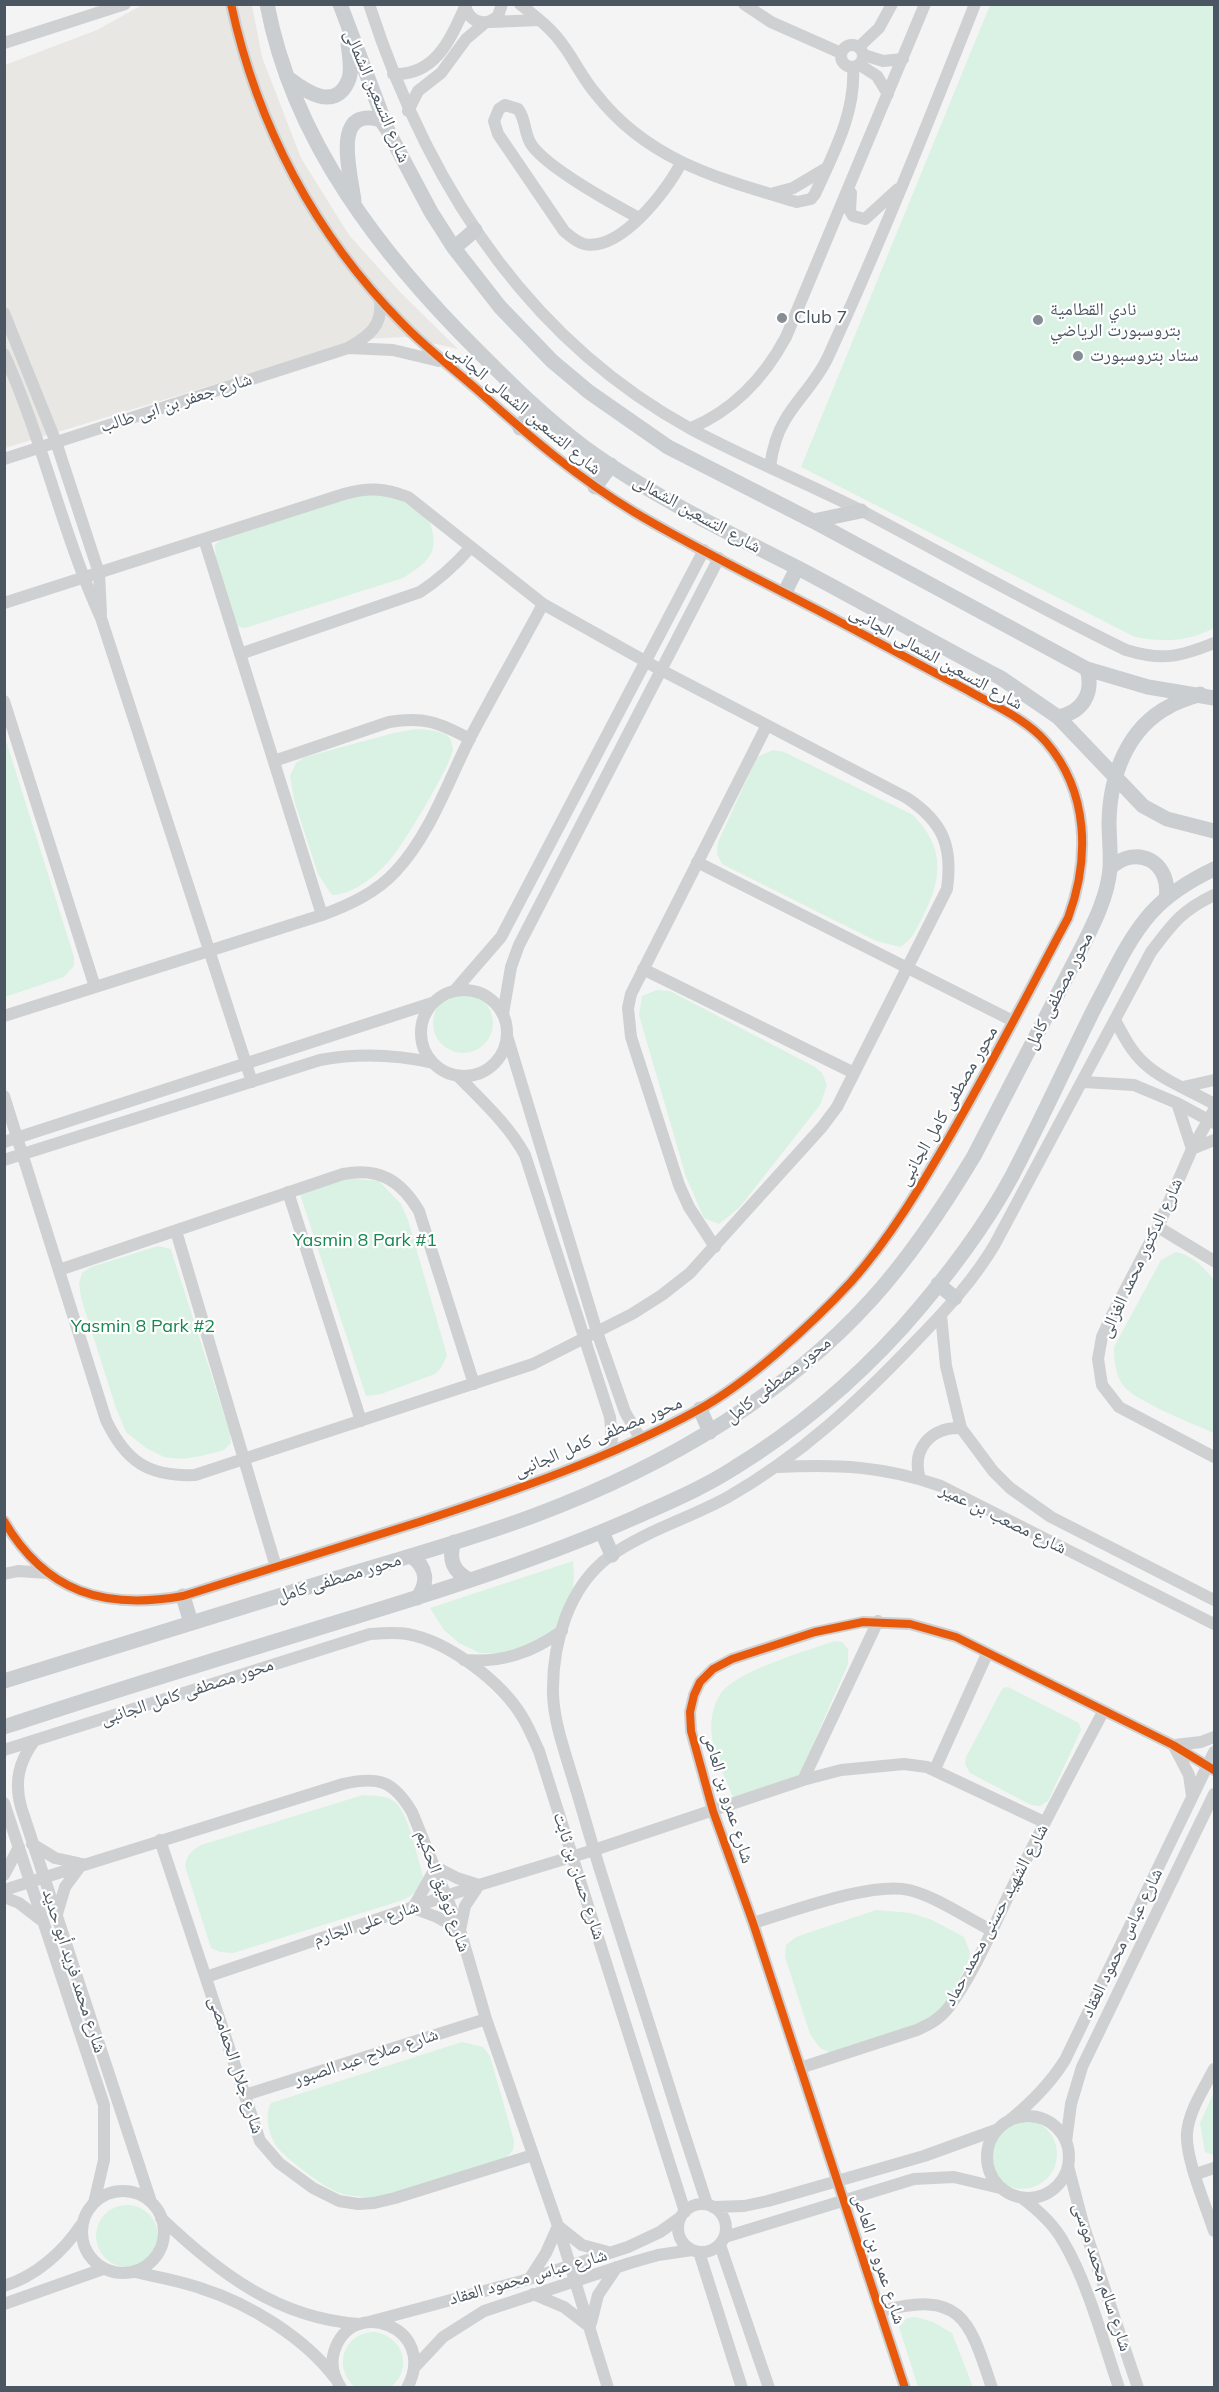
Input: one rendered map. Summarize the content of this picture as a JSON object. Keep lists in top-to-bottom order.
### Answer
{
  "streets": {
    "main road": ["شارع التسعين الشمالى", "محور مصطفى كامل"],
    "street": [
      "شارع جعفر بن ابى طالب",
      "شارع التسعين الشمالى الجانبى",
      "محور مصطفى كامل الجانبى",
      "شارع الدكتور محمد الغزالى",
      "شارع مصعب بن عمير",
      "شارع عمرو بن العاص",
      "شارع حسان بن ثابت",
      "شارع توفيق الحكيم",
      "شارع الشهيد حسنى محمد حماد",
      "شارع على الجارم",
      "شارع عباس محمود العقاد",
      "شارع محمد فريد أبو حديد",
      "شارع صلاح عبد الصبور",
      "شارع جلال الحمامصى",
      "شارع سالم محمد موسى"
    ]
  },
  "crossings": [
    ["شارع التسعين الشمالى", "محور مصطفى كامل"],
    ["شارع جعفر بن ابى طالب", "شارع التسعين الشمالى الجانبى"],
    ["شارع التسعين الشمالى الجانبى", "محور مصطفى كامل الجانبى"],
    ["محور مصطفى كامل الجانبى", "شارع حسان بن ثابت"],
    ["محور مصطفى كامل الجانبى", "شارع محمد فريد أبو حديد"],
    ["شارع عمرو بن العاص", "شارع الشهيد حسنى محمد حماد"],
    ["شارع عمرو بن العاص", "شارع على الجارم"],
    ["شارع عمرو بن العاص", "شارع عباس محمود العقاد"],
    ["شارع حسان بن ثابت", "شارع على الجارم"],
    ["شارع حسان بن ثابت", "شارع عباس محمود العقاد"],
    ["شارع توفيق الحكيم", "شارع على الجارم"],
    ["شارع توفيق الحكيم", "شارع عباس محمود العقاد"],
    ["شارع توفيق الحكيم", "شارع محمد فريد أبو حديد"],
    ["شارع توفيق الحكيم", "شارع صلاح عبد الصبور"],
    ["شارع توفيق الحكيم", "شارع جلال الحمامصى"],
    ["شارع الشهيد حسنى محمد حماد", "شارع على الجارم"],
    ["شارع على الجارم", "شارع جلال الحمامصى"],
    ["شارع عباس محمود العقاد", "شارع محمد فريد أبو حديد"],
    ["شارع عباس محمود العقاد", "شارع سالم محمد موسى"],
    ["شارع صلاح عبد الصبور", "شارع جلال الحمامصى"]
  ],
  "parks": ["Yasmin 8 Park #1", "Yasmin 8 Park #2"],
  "places": ["Club 7", "نادي القطامية بتروسبورت الرياضي", "ستاد بتروسبورت"]
}
